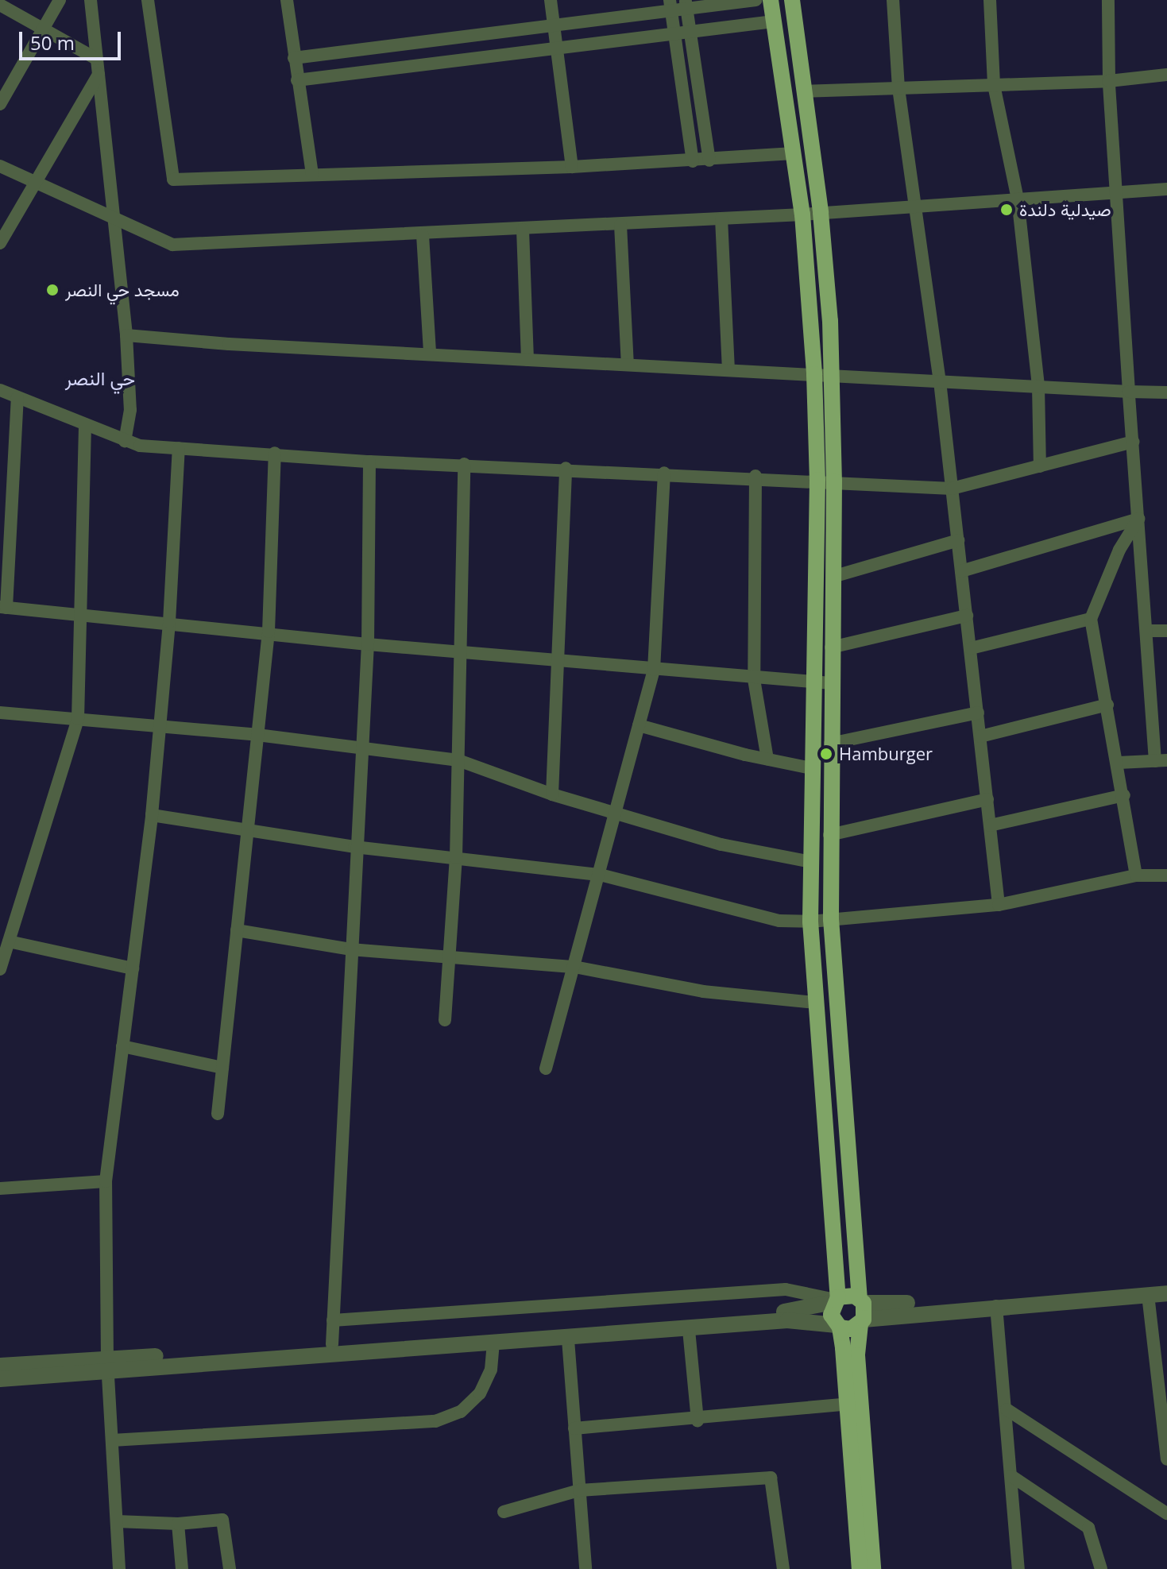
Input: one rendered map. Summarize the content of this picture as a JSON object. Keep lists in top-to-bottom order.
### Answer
{
  "districts": ["حي النصر"],
  "places": ["صيدلية دلندة", "مسجد حي النصر", "Hamburger"],
  "scale_bar": "50 m"
}
